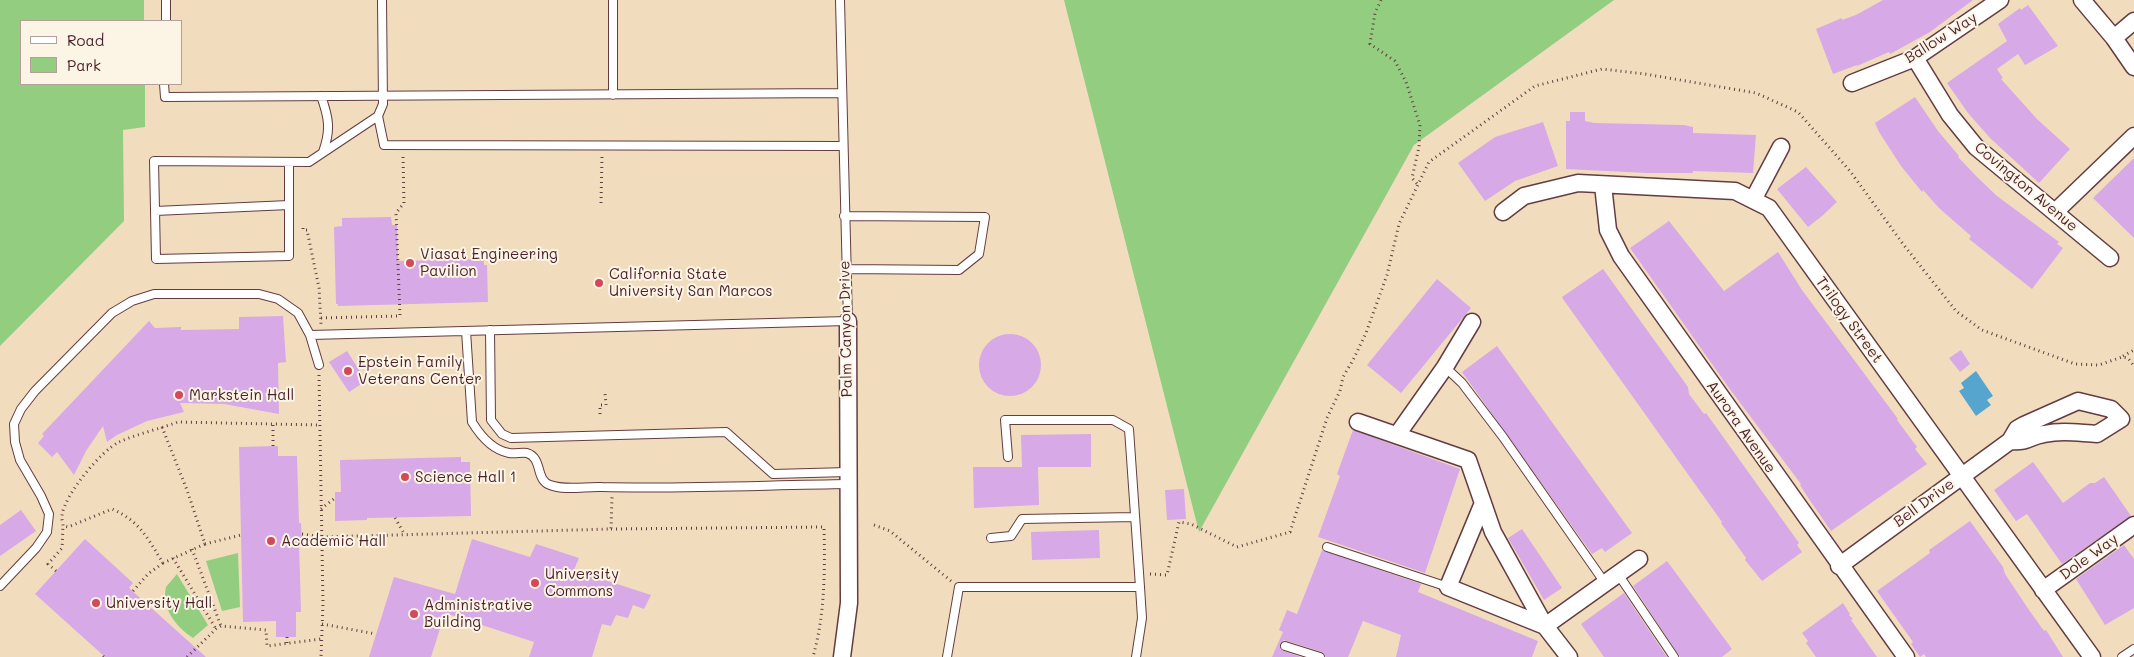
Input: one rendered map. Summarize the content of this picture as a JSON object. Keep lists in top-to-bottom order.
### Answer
{
  "streets": {
    "street": [
      "Ballow Way",
      "Covington Avenue",
      "Trilogy Street",
      "Palm Canyon Drive",
      "Aurora Avenue",
      "Bell Drive",
      "Dole Way"
    ]
  },
  "crossings": [
    ["Ballow Way", "Covington Avenue"],
    ["Trilogy Street", "Aurora Avenue"],
    ["Trilogy Street", "Bell Drive"],
    ["Trilogy Street", "Dole Way"],
    ["Aurora Avenue", "Bell Drive"]
  ],
  "places": [
    "Viasat Engineering Pavilion",
    "California State University San Marcos",
    "Epstein Family Veterans Center",
    "Markstein Hall",
    "Science Hall 1",
    "Academic Hall",
    "University Commons",
    "University Hall",
    "Administrative Building"
  ],
  "legend": ["Road", "Park"]
}
